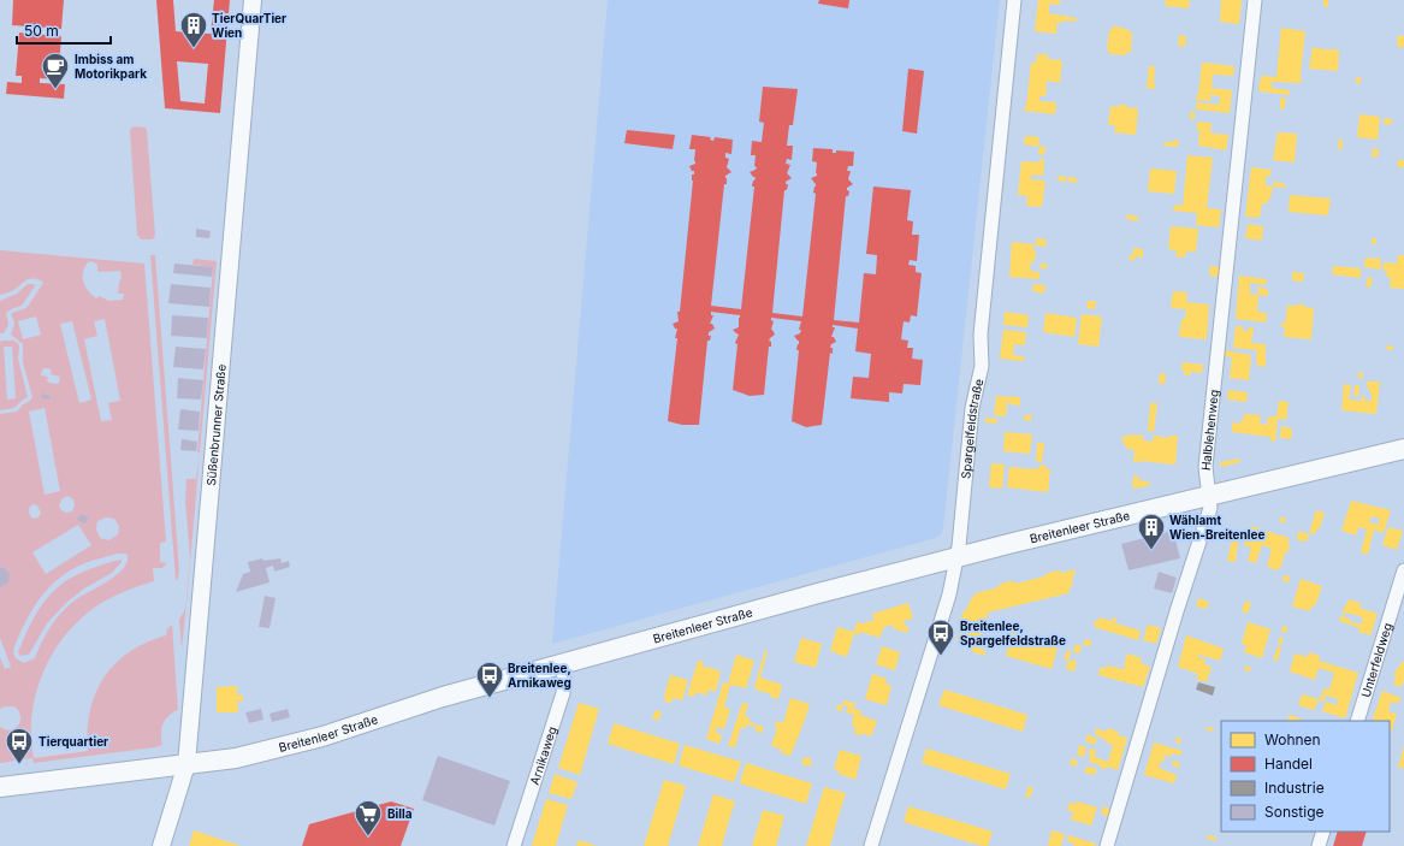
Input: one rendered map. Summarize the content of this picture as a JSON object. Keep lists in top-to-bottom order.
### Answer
{
  "streets": {
    "main road": ["Breitenleer Straße"],
    "street": [
      "Süßenbrunner Straße",
      "Spargelfeldstraße",
      "Halblehenweg",
      "Unterfeldweg",
      "Arnikaweg"
    ]
  },
  "crossings": [
    ["Süßenbrunner Straße", "Breitenleer Straße"],
    ["Spargelfeldstraße", "Breitenleer Straße"],
    ["Halblehenweg", "Breitenleer Straße"],
    ["Breitenleer Straße", "Arnikaweg"]
  ],
  "places": {
    "building": ["TierQuarTier Wien", "Wählamt Wien-Breitenlee"],
    "cafe": ["Imbiss am Motorikpark"],
    "bus stop": ["Breitenlee, Spargelfeldstraße", "Breitenlee, Arnikaweg", "Tierquartier"],
    "supermarket": ["Billa"]
  },
  "legend": [
    "Wohnen",
    "Handel",
    "Industrie",
    "Sonstige"
  ],
  "scale_bar": "50 m"
}
